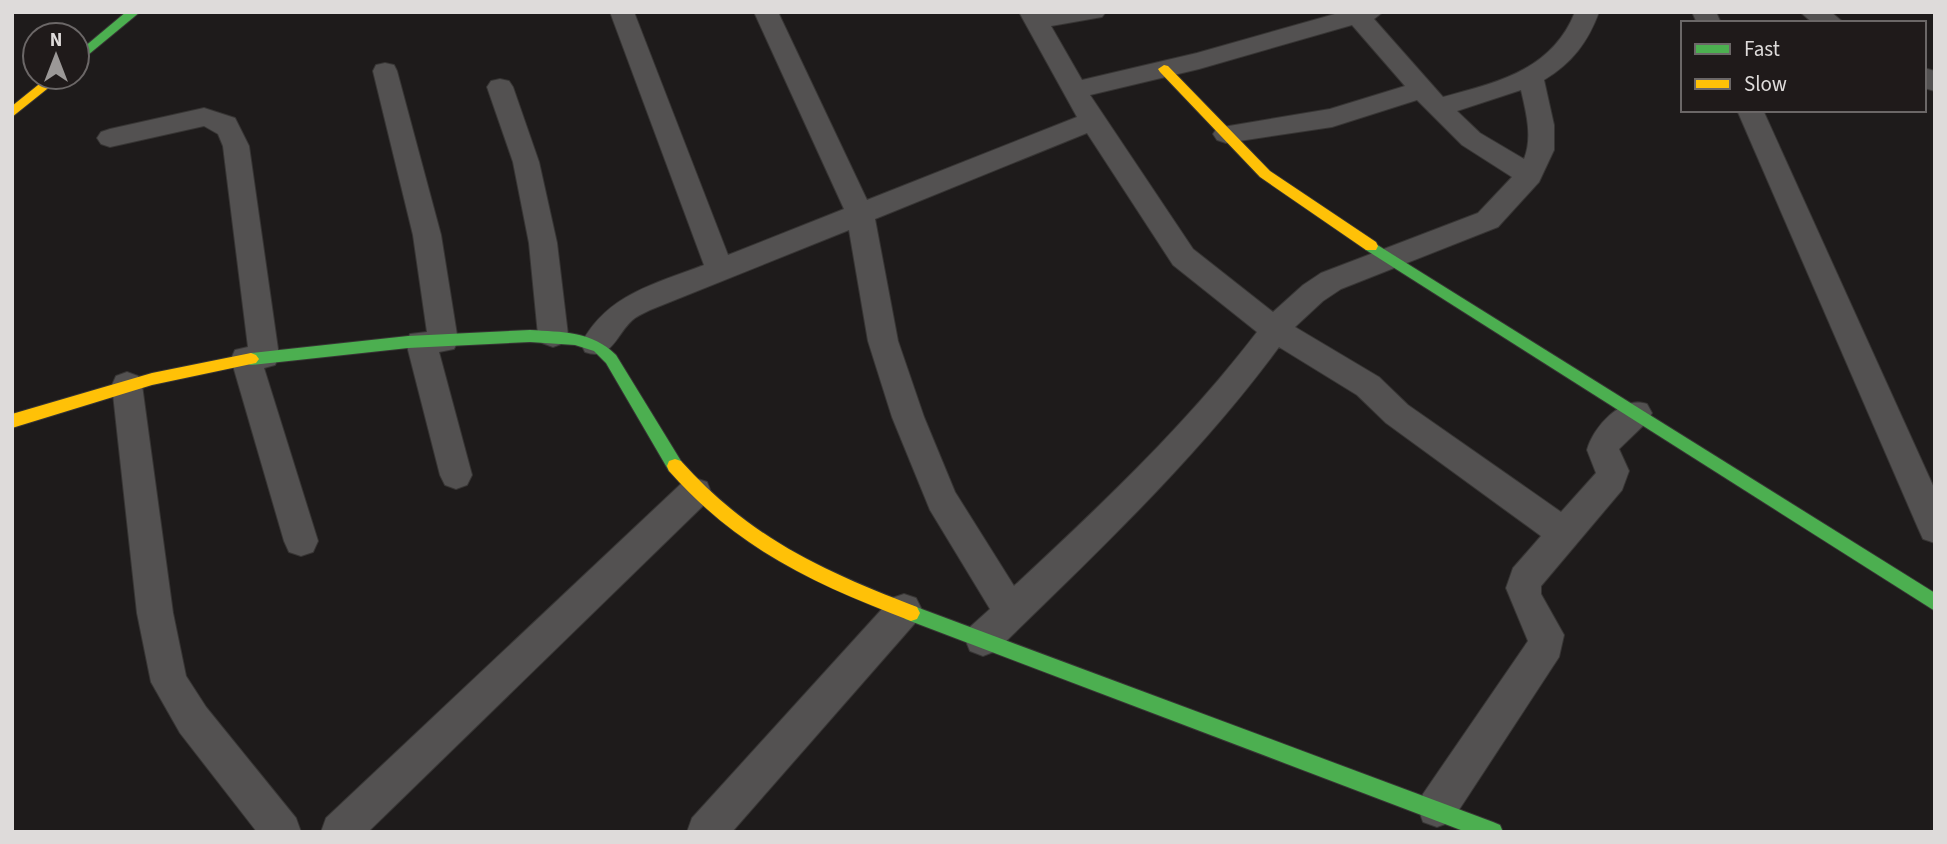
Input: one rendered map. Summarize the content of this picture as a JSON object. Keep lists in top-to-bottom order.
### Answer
{
  "legend": ["Fast", "Slow"],
  "north": "top"
}
